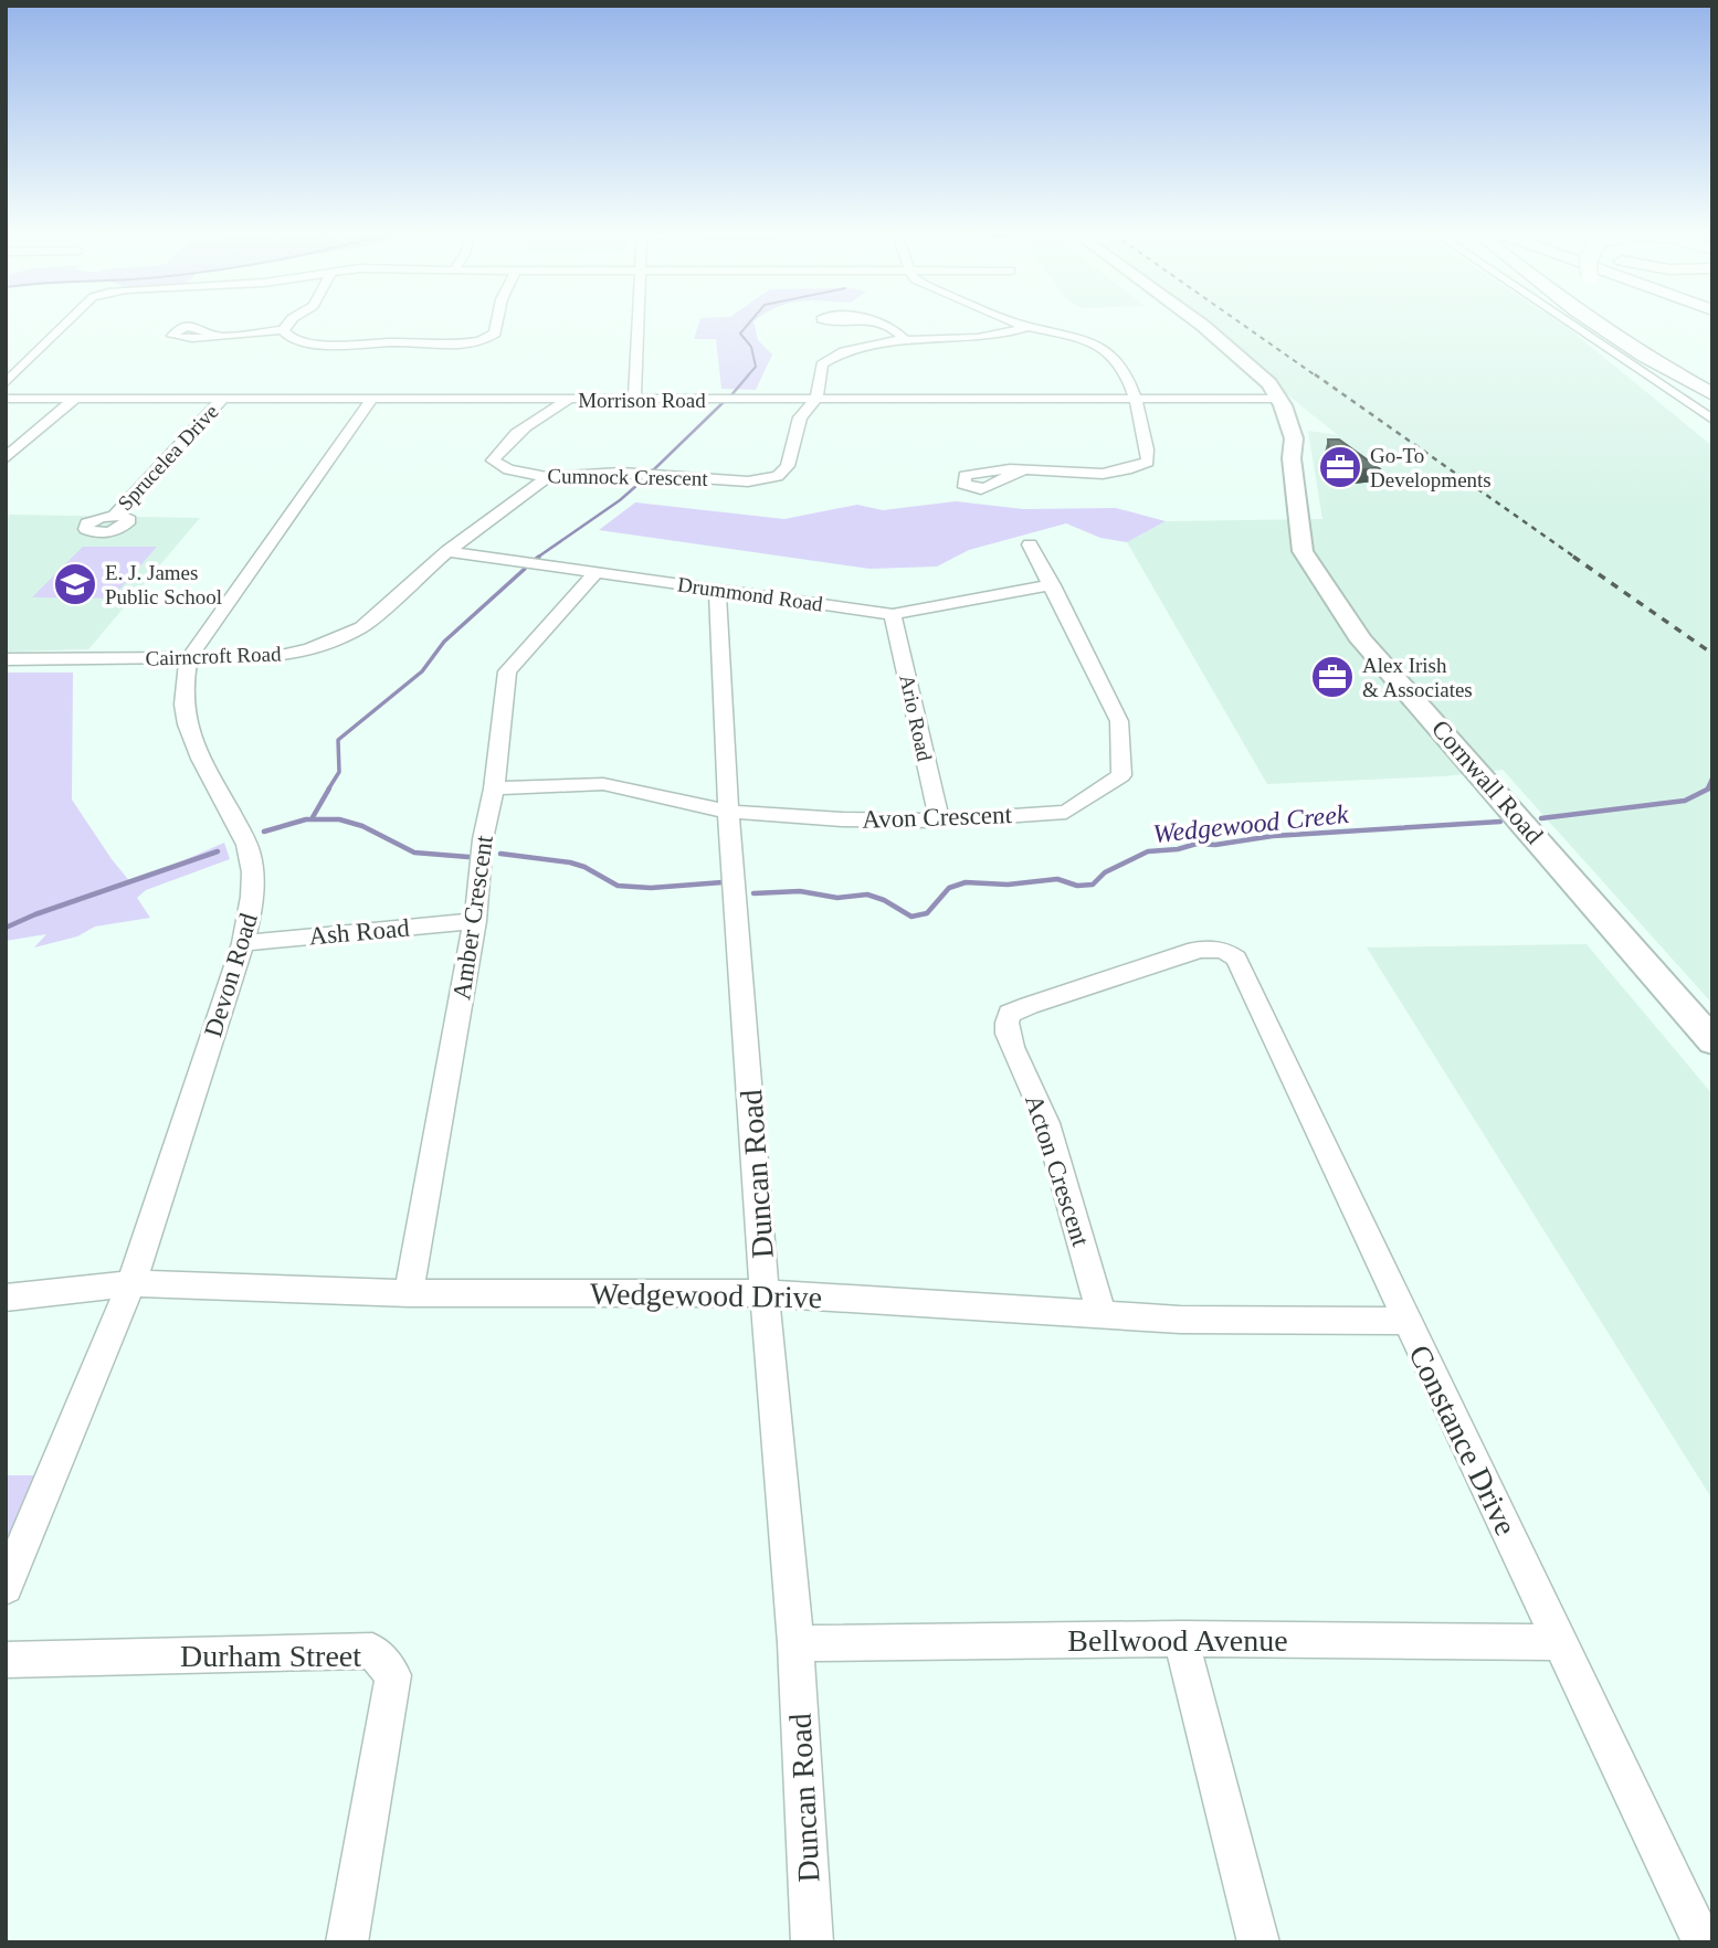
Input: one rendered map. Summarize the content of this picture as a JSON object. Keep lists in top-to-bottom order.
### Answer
{
  "streets": {
    "main road": ["Cornwall Road"],
    "street": [
      "Morrison Road",
      "Sprucelea Drive",
      "Cumnock Crescent",
      "Drummond Road",
      "Cairncroft Road",
      "Ario Road",
      "Avon Crescent",
      "Amber Crescent",
      "Ash Road",
      "Devon Road",
      "Acton Crescent",
      "Duncan Road",
      "Wedgewood Drive",
      "Constance Drive",
      "Bellwood Avenue",
      "Durham Street"
    ]
  },
  "crossings": [
    ["Morrison Road", "Sprucelea Drive"],
    ["Morrison Road", "Cumnock Crescent"],
    ["Morrison Road", "Cornwall Road"],
    ["Morrison Road", "Devon Road"],
    ["Cumnock Crescent", "Cairncroft Road"],
    ["Drummond Road", "Cairncroft Road"],
    ["Drummond Road", "Ario Road"],
    ["Drummond Road", "Avon Crescent"],
    ["Drummond Road", "Amber Crescent"],
    ["Drummond Road", "Duncan Road"],
    ["Cairncroft Road", "Devon Road"],
    ["Ario Road", "Avon Crescent"],
    ["Avon Crescent", "Amber Crescent"],
    ["Avon Crescent", "Duncan Road"],
    ["Amber Crescent", "Ash Road"],
    ["Amber Crescent", "Wedgewood Drive"],
    ["Ash Road", "Devon Road"],
    ["Devon Road", "Wedgewood Drive"],
    ["Acton Crescent", "Wedgewood Drive"],
    ["Acton Crescent", "Constance Drive"],
    ["Duncan Road", "Wedgewood Drive"],
    ["Duncan Road", "Bellwood Avenue"],
    ["Wedgewood Drive", "Constance Drive"],
    ["Constance Drive", "Bellwood Avenue"]
  ],
  "water": ["Wedgewood Creek"],
  "places": {
    "office": ["Go-To Developments", "Alex Irish & Associates"],
    "school or university": ["E. J. James Public School"]
  }
}
